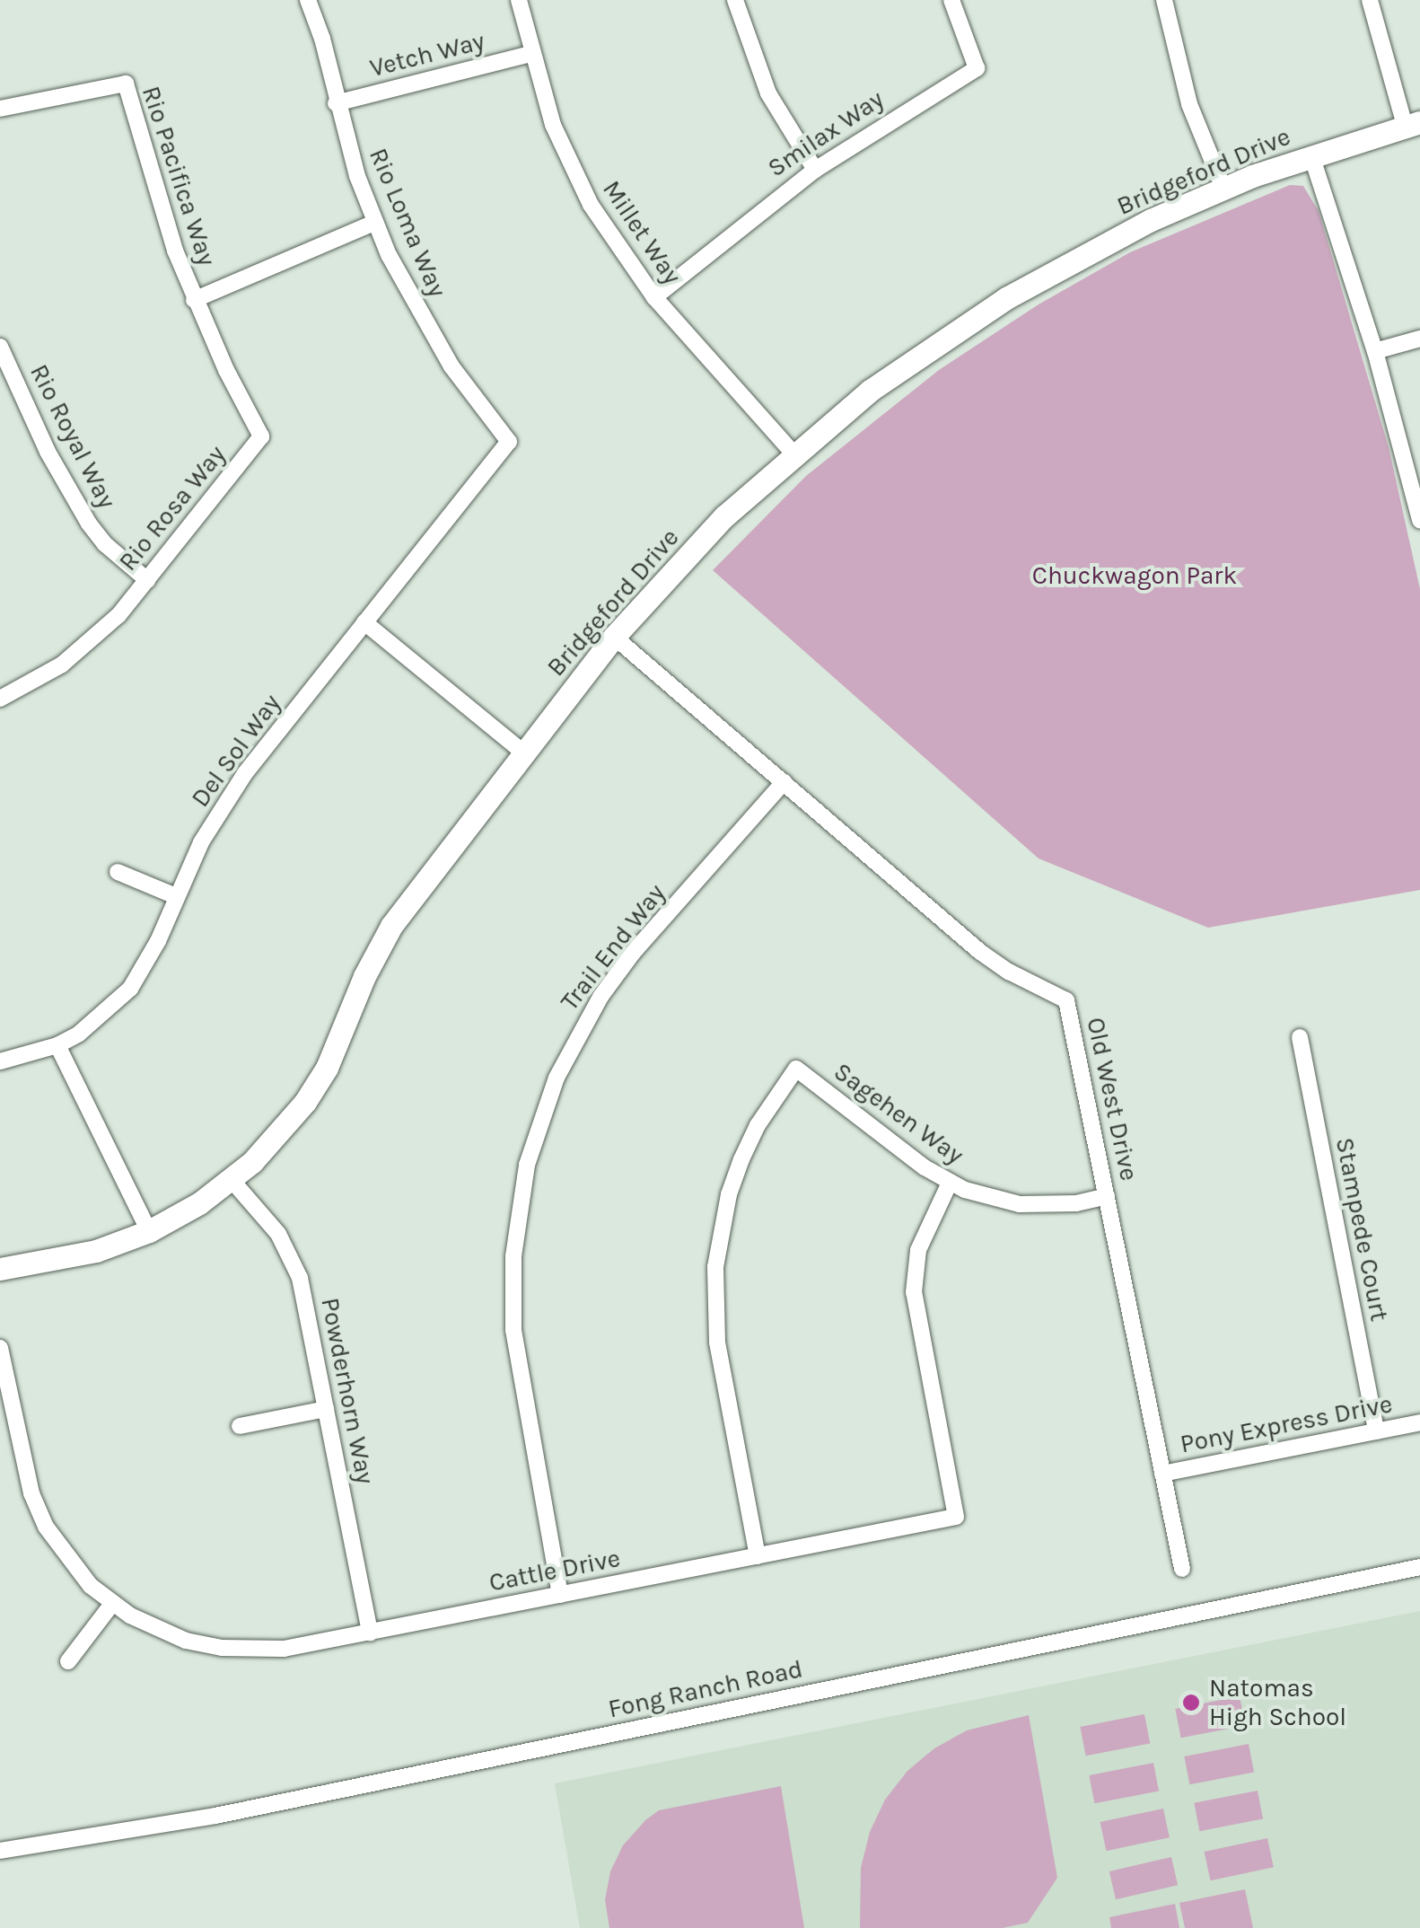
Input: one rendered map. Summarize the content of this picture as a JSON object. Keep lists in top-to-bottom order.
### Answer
{
  "streets": {
    "street": [
      "Vetch Way",
      "Smilax Way",
      "Bridgeford Drive",
      "Rio Pacifica Way",
      "Rio Loma Way",
      "Millet Way",
      "Rio Royal Way",
      "Rio Rosa Way",
      "Del Sol Way",
      "Trail End Way",
      "Old West Drive",
      "Sagehen Way",
      "Stampede Court",
      "Powderhorn Way",
      "Pony Express Drive",
      "Cattle Drive",
      "Fong Ranch Road"
    ]
  },
  "crossings": [
    ["Vetch Way", "Rio Loma Way"],
    ["Vetch Way", "Millet Way"],
    ["Smilax Way", "Millet Way"],
    ["Bridgeford Drive", "Millet Way"],
    ["Bridgeford Drive", "Old West Drive"],
    ["Bridgeford Drive", "Powderhorn Way"],
    ["Rio Pacifica Way", "Rio Rosa Way"],
    ["Rio Loma Way", "Del Sol Way"],
    ["Rio Royal Way", "Rio Rosa Way"],
    ["Trail End Way", "Old West Drive"],
    ["Trail End Way", "Cattle Drive"],
    ["Old West Drive", "Sagehen Way"],
    ["Old West Drive", "Pony Express Drive"],
    ["Sagehen Way", "Cattle Drive"],
    ["Stampede Court", "Pony Express Drive"],
    ["Powderhorn Way", "Cattle Drive"]
  ],
  "parks": ["Chuckwagon Park"],
  "places": ["Natomas High School"]
}
